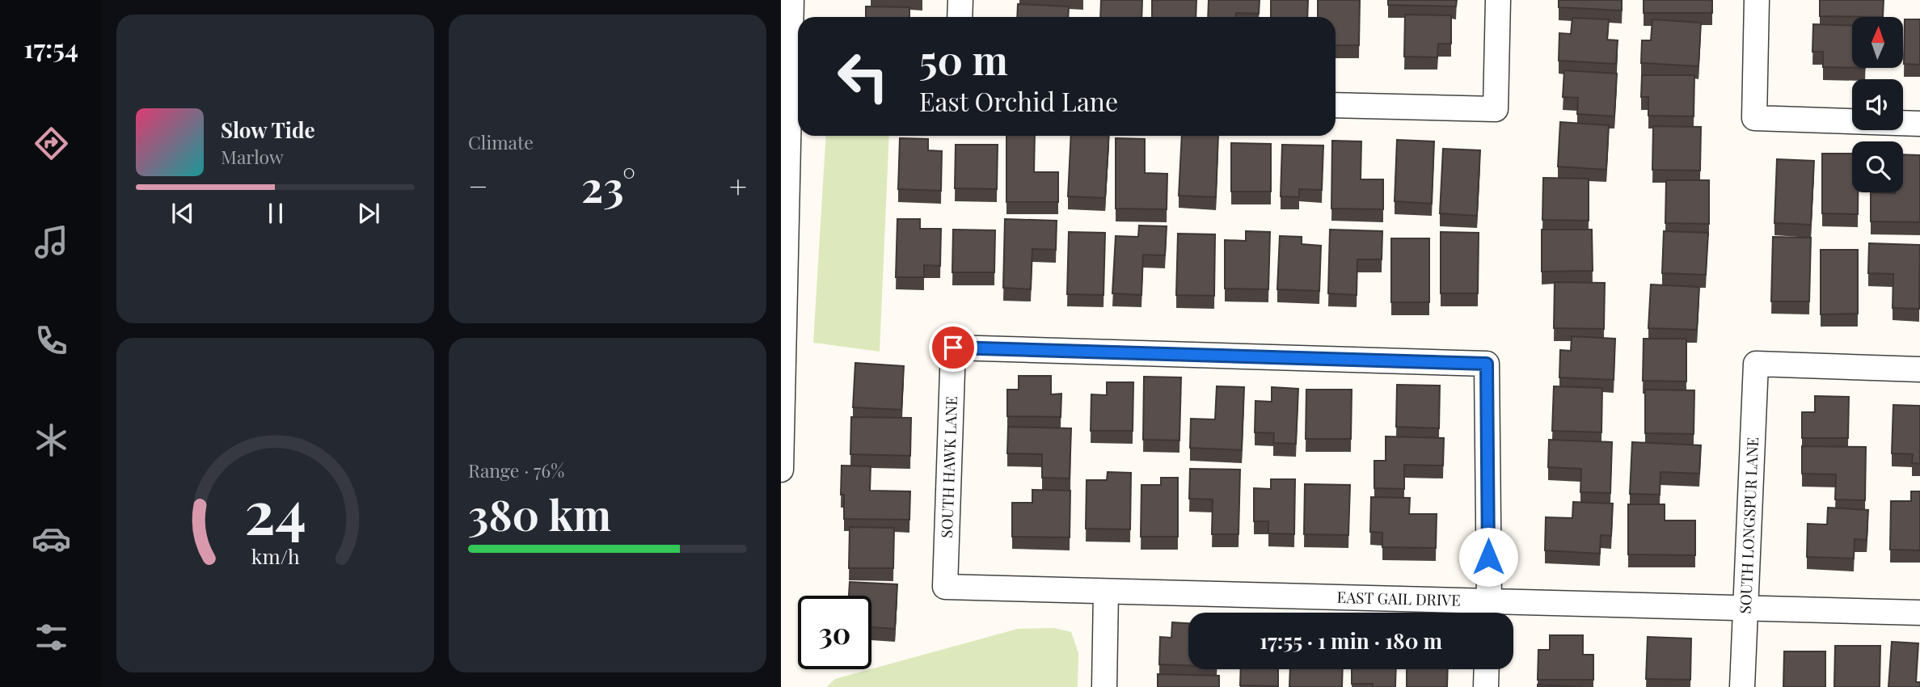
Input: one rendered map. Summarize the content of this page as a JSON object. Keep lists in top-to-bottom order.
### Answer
{
  "streets": {
    "street": ["SOUTH HAWK LANE", "SOUTH LONGSPUR LANE", "EAST GAIL DRIVE"]
  },
  "crossings": [
    ["SOUTH HAWK LANE", "EAST GAIL DRIVE"],
    ["SOUTH LONGSPUR LANE", "EAST GAIL DRIVE"]
  ],
  "north": "top",
  "page": {
    "tabs": "17:54",
    "tile": [
      "Climate",
      ["Range · 76%", "380 km"]
    ],
    "turn": ["50 m", "East Orchid Lane"],
    "song": ["Slow Tide", "Marlow"],
    "heat": ["−", "23°", "+"],
    "limit": "30",
    "trip": "17:55 · 1 min · 180 m",
    "gauge": ["24", "km/h"]
  }
}
